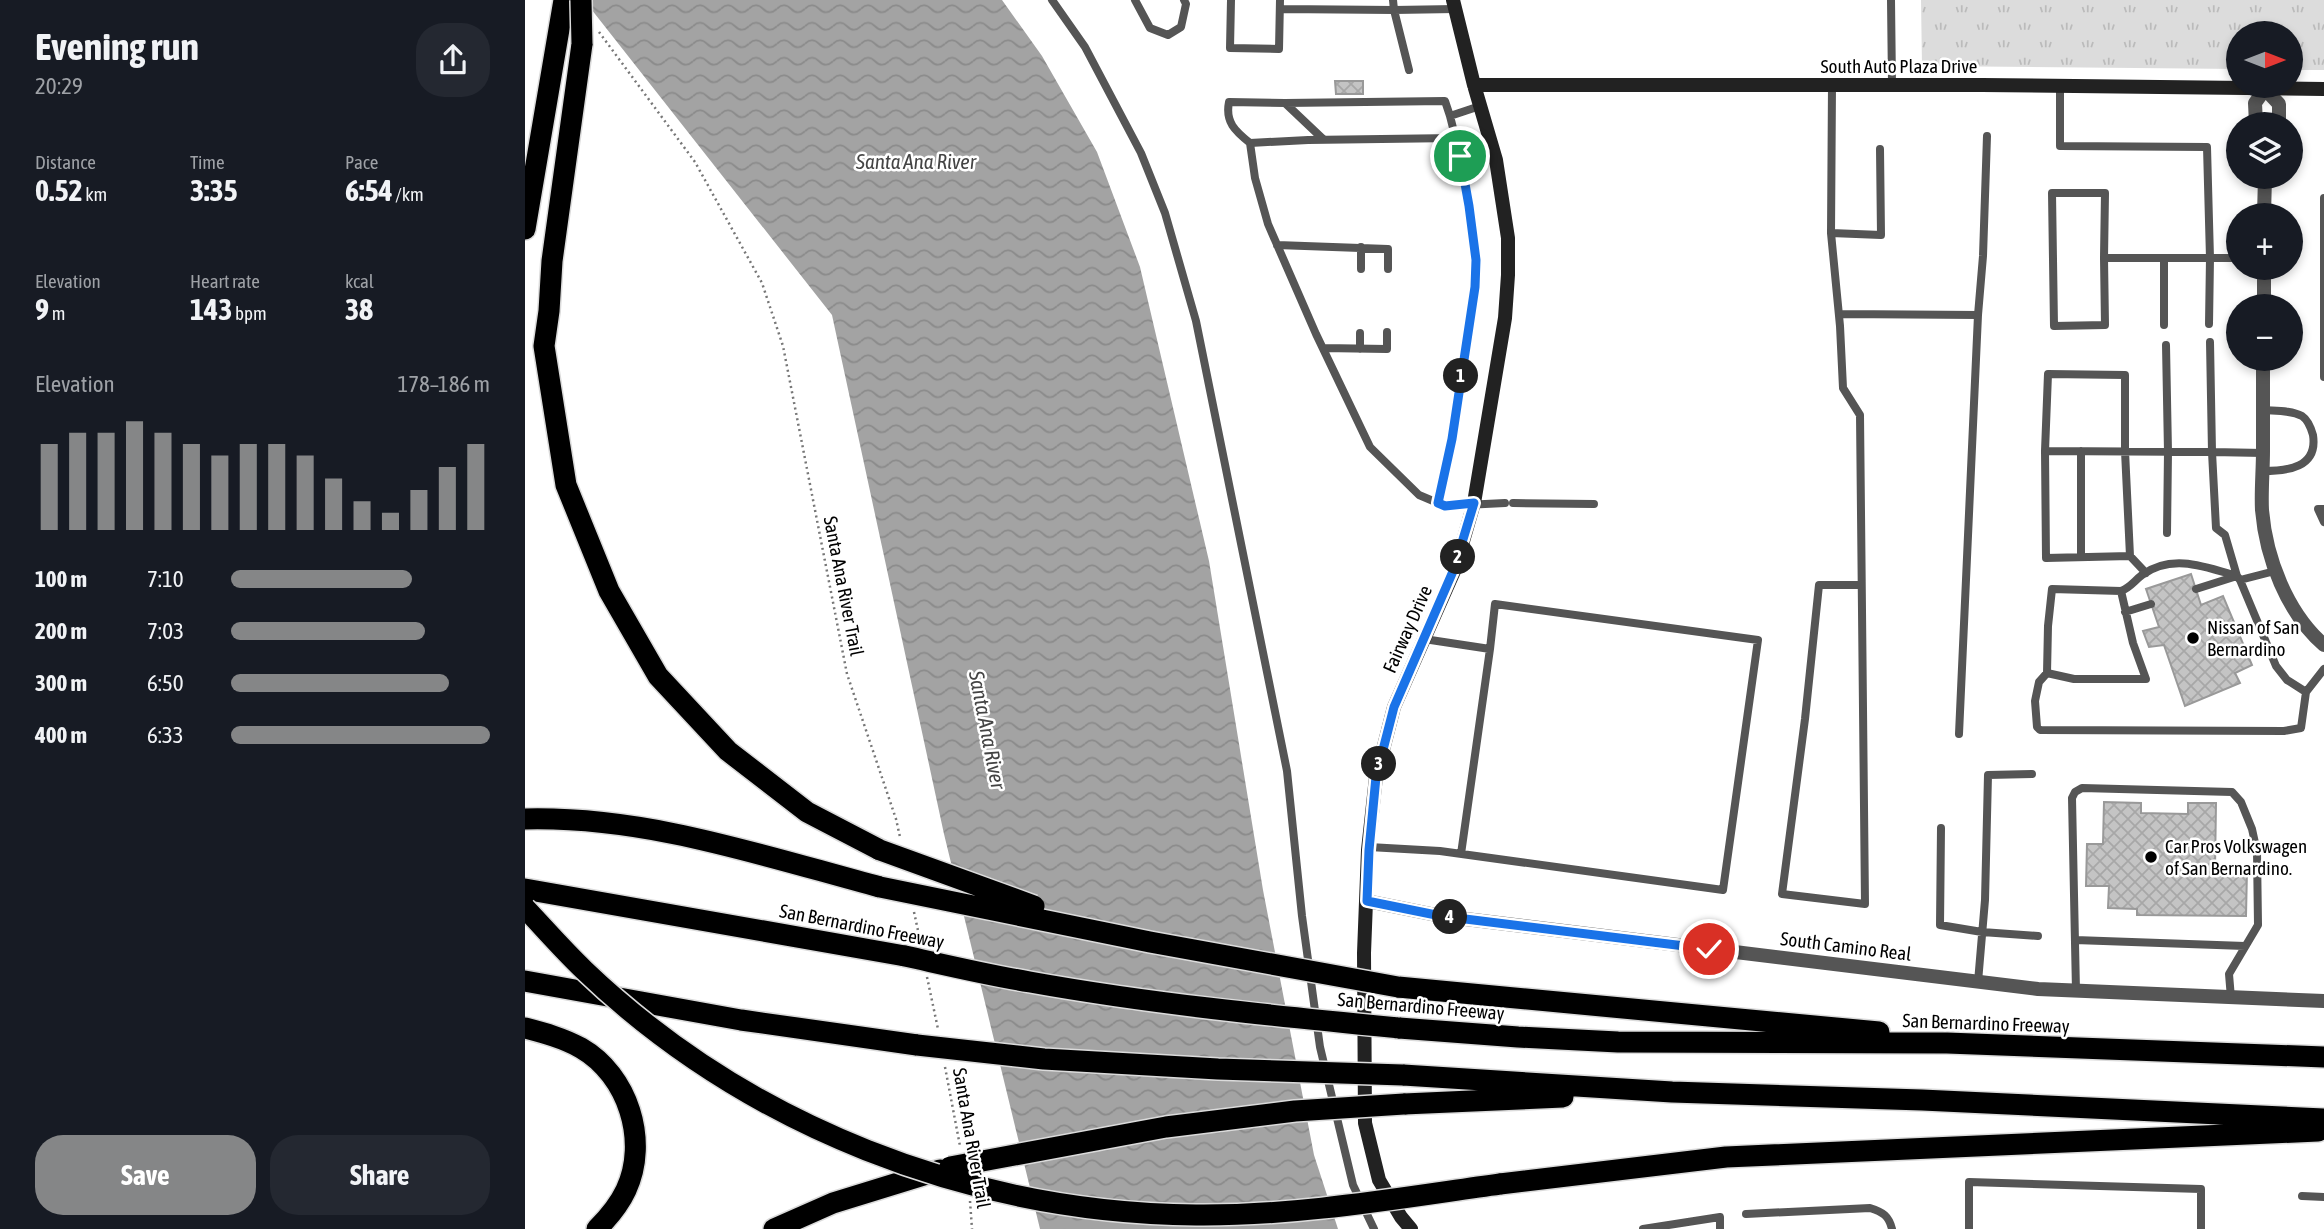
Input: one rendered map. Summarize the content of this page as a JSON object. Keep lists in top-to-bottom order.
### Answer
{
  "streets": {
    "highway": ["San Bernardino Freeway"],
    "street": ["South Auto Plaza Drive", "Fairway Drive", "South Camino Real"],
    "path": ["Santa Ana River Trail"]
  },
  "crossings": [
    ["South Auto Plaza Drive", "Fairway Drive"],
    ["Fairway Drive", "South Camino Real"]
  ],
  "water": ["Santa Ana River"],
  "places": ["Nissan of San Bernardino", "Car Pros Volkswagen of San Bernardino."],
  "north": "right",
  "page": {
    "heading": ["Evening run", "20:29"],
    "map_buttons": ["+", "−"],
    "stats": [
      ["Distance", "0.52 km"],
      ["Time", "3:35"],
      ["Pace", "6:54 /km"],
      ["Elevation", "9 m"],
      ["Heart rate", "143 bpm"],
      ["kcal", "38"]
    ],
    "chart": ["Elevation", "178–186 m"],
    "pins": [
      "1",
      "2",
      "3",
      "4"
    ],
    "list": [
      {
        "name": "100 m",
        "note": "7:10"
      },
      {
        "name": "200 m",
        "note": "7:03"
      },
      {
        "name": "300 m",
        "note": "6:50"
      },
      {
        "name": "400 m",
        "note": "6:33"
      }
    ],
    "buttons": ["Save", "Share"]
  }
}
